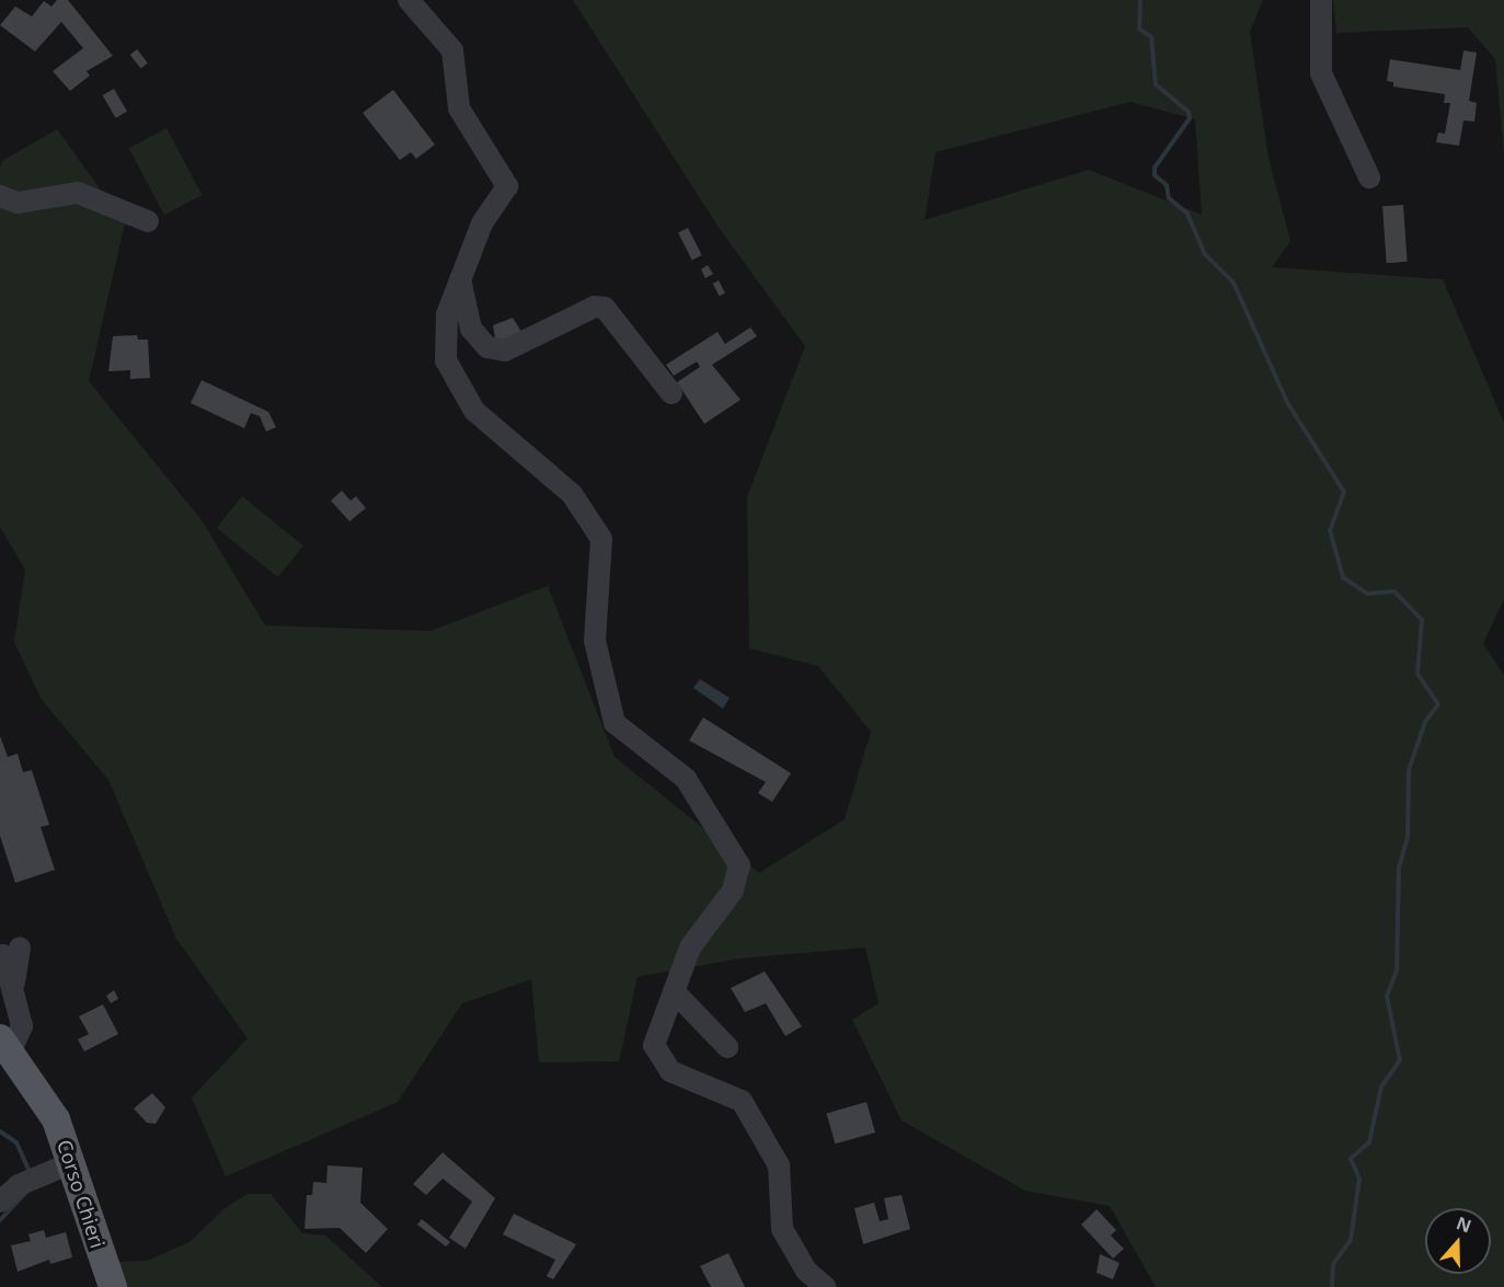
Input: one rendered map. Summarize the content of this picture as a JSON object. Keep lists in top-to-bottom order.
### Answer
{
  "streets": {
    "main road": ["Corso Chieri"]
  },
  "north": "top"
}
